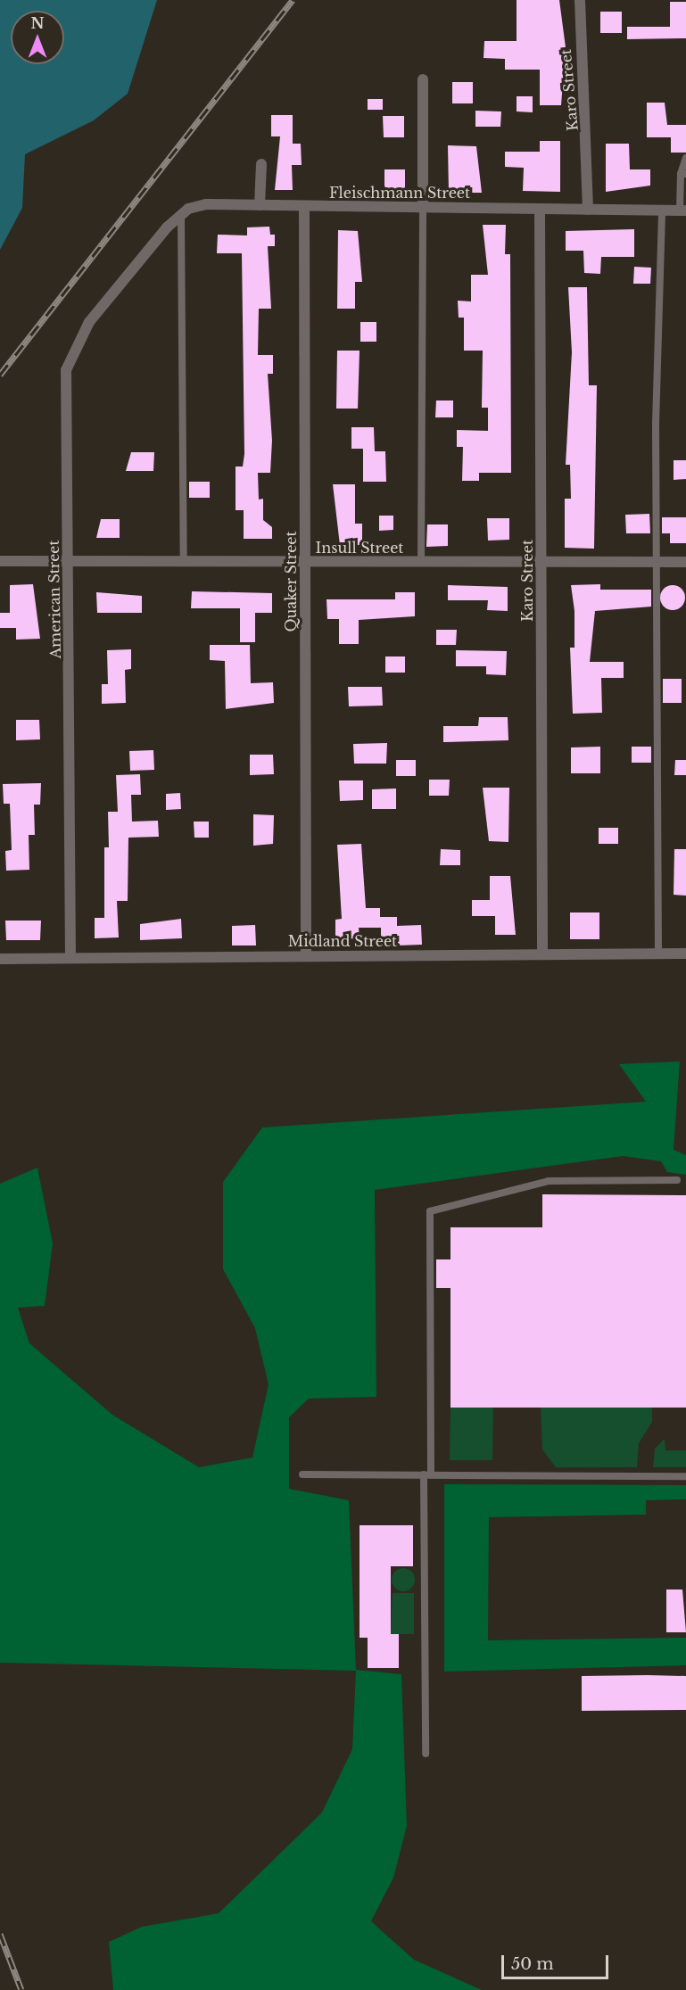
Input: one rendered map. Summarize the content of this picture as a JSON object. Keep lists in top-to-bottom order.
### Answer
{
  "streets": {
    "street": [
      "Karo Street",
      "Fleischmann Street",
      "Insull Street",
      "Quaker Street",
      "American Street",
      "Midland Street"
    ]
  },
  "crossings": [
    ["Karo Street", "Fleischmann Street"],
    ["Karo Street", "Insull Street"],
    ["Karo Street", "Midland Street"],
    ["Fleischmann Street", "Quaker Street"],
    ["Fleischmann Street", "American Street"],
    ["Insull Street", "Quaker Street"],
    ["Insull Street", "American Street"],
    ["Quaker Street", "Midland Street"],
    ["American Street", "Midland Street"]
  ],
  "scale_bar": "50 m",
  "north": "top"
}
